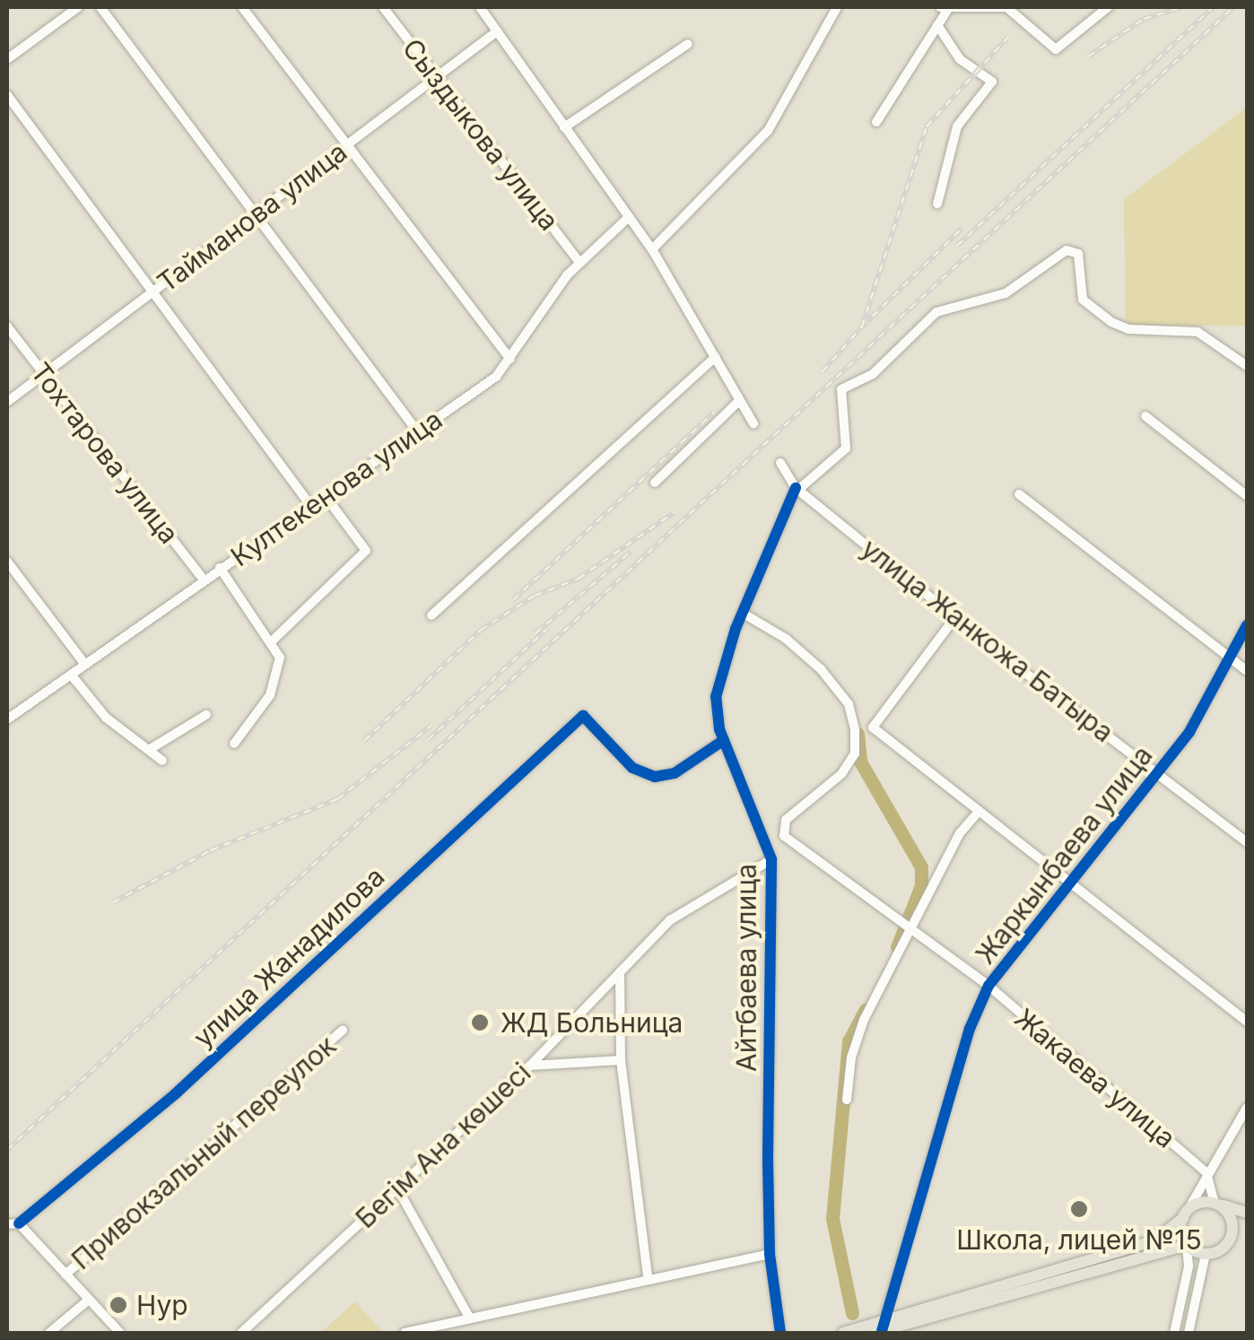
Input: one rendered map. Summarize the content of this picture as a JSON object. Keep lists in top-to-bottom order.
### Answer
{
  "streets": {
    "street": [
      "Сыздыкова улица",
      "Тайманова улица",
      "Тохтарова улица",
      "Култекенова улица",
      "улица Жанкожа Батыра",
      "Жаркынбаева улица",
      "улица Жанадилова",
      "Айтбаева улица",
      "Жакаева улица",
      "Бегім Ана көшесі",
      "Привокзальный переулок"
    ]
  },
  "crossings": [
    ["Сыздыкова улица", "Тайманова улица"],
    ["Сыздыкова улица", "Култекенова улица"],
    ["Тайманова улица", "Тохтарова улица"],
    ["Тохтарова улица", "Култекенова улица"],
    ["улица Жанкожа Батыра", "Жаркынбаева улица"],
    ["улица Жанкожа Батыра", "Айтбаева улица"],
    ["Жаркынбаева улица", "Жакаева улица"],
    ["улица Жанадилова", "Айтбаева улица"],
    ["Айтбаева улица", "Бегім Ана көшесі"]
  ],
  "places": ["ЖД Больница", "Школа, лицей №15", "Нур"]
}
